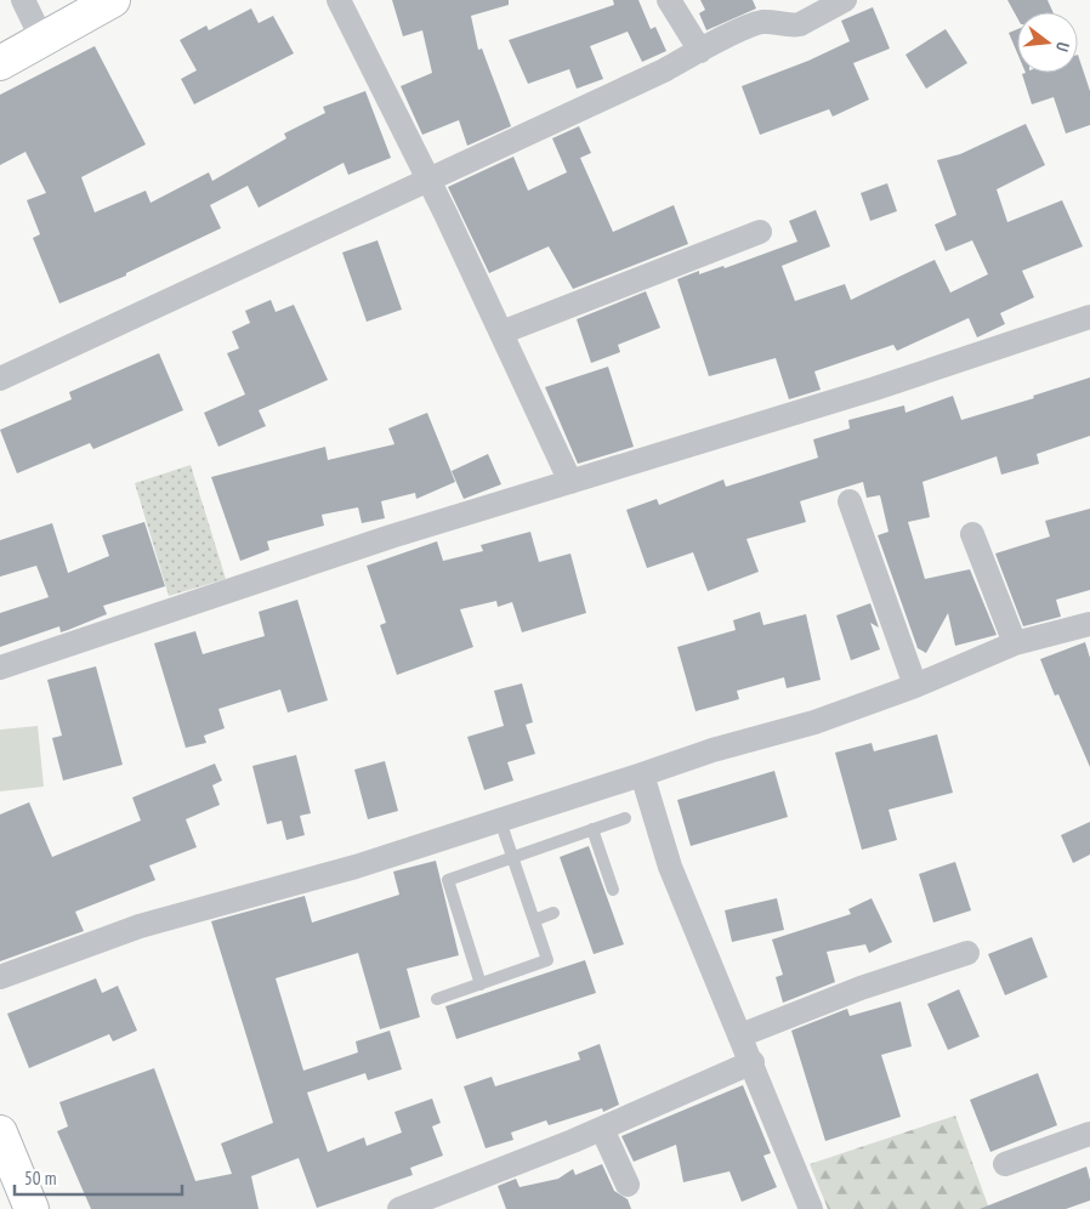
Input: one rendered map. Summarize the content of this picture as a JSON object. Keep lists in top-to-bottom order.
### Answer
{
  "scale_bar": "50 m",
  "north": "right"
}
